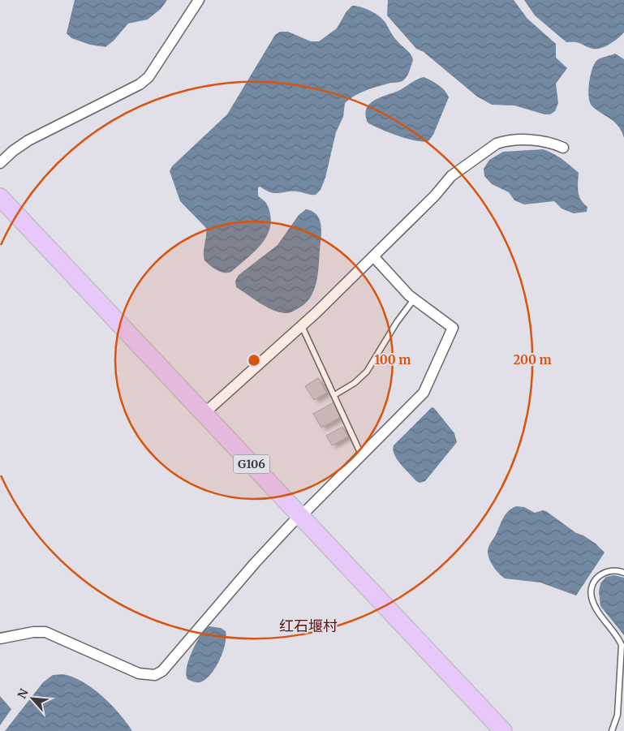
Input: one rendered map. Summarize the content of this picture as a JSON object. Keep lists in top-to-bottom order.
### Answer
{
  "streets": {
    "highway": ["G106"]
  },
  "districts": ["红石堰村"],
  "north": "top left",
  "rings": ["100 m", "200 m"]
}
